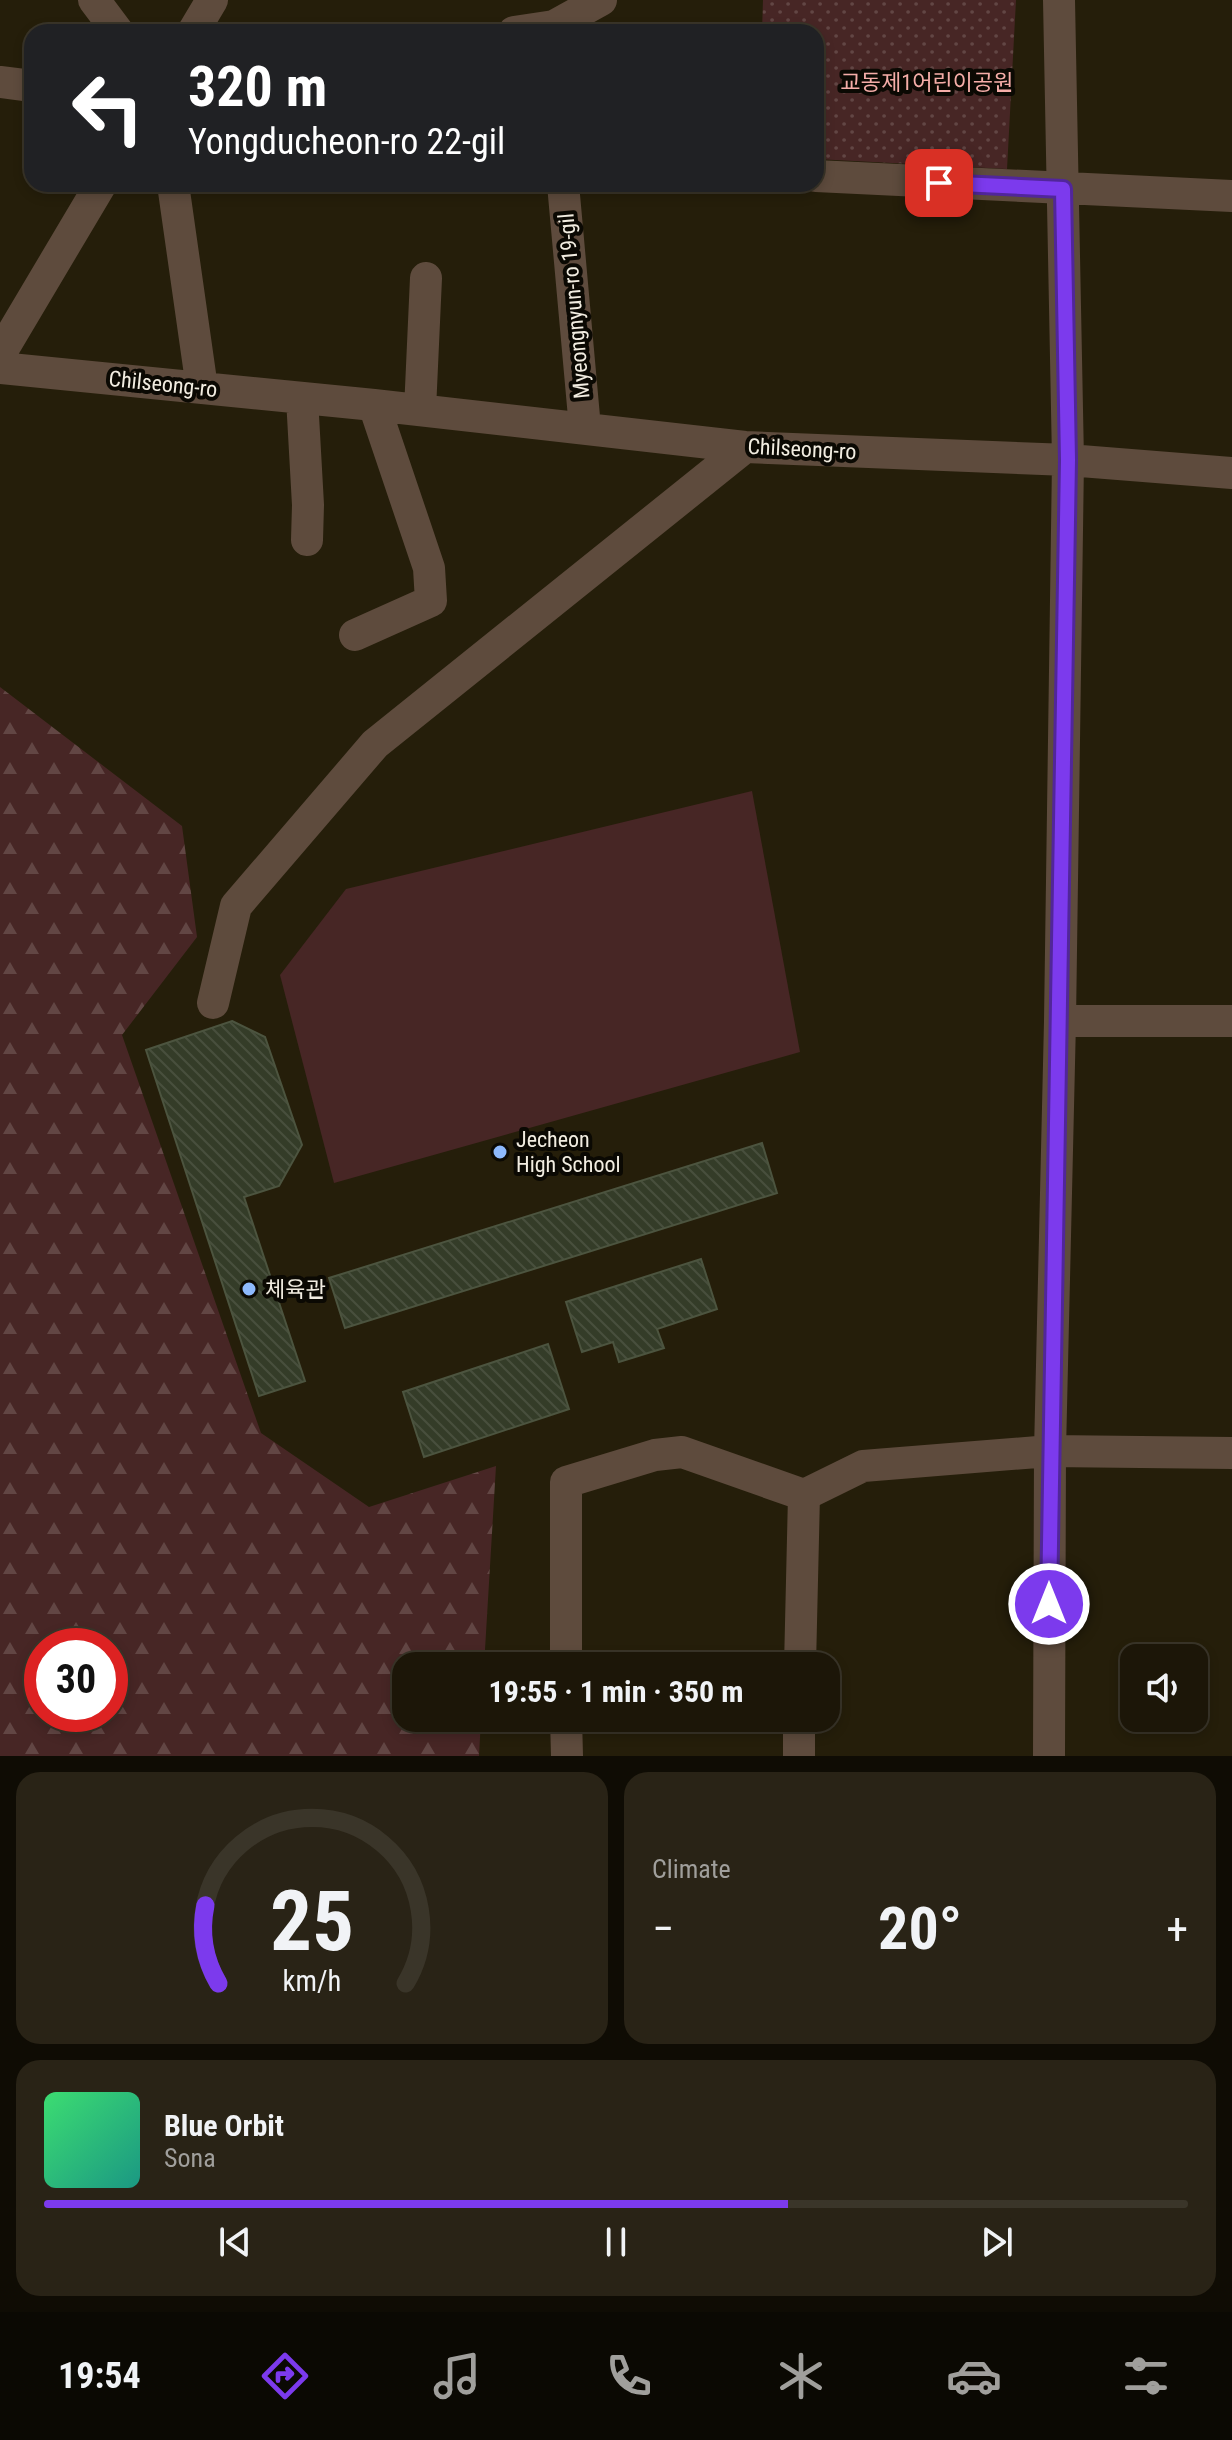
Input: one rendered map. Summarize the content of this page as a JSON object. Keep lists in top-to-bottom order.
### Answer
{
  "streets": {
    "street": ["Myeongnyun-ro 19-gil", "Chilseong-ro"]
  },
  "crossings": [
    ["Myeongnyun-ro 19-gil", "Chilseong-ro"]
  ],
  "parks": ["교동제1어린이공원"],
  "places": ["Jecheon High School", "체육관"],
  "page": {
    "turn": ["320 m", "Yongducheon-ro 22-gil"],
    "limit": "30",
    "trip": "19:55 · 1 min · 350 m",
    "tile": "Climate",
    "heat": ["−", "20°", "+"],
    "song": ["Blue Orbit", "Sona"],
    "tabs": "19:54",
    "gauge": ["25", "km/h"]
  }
}
